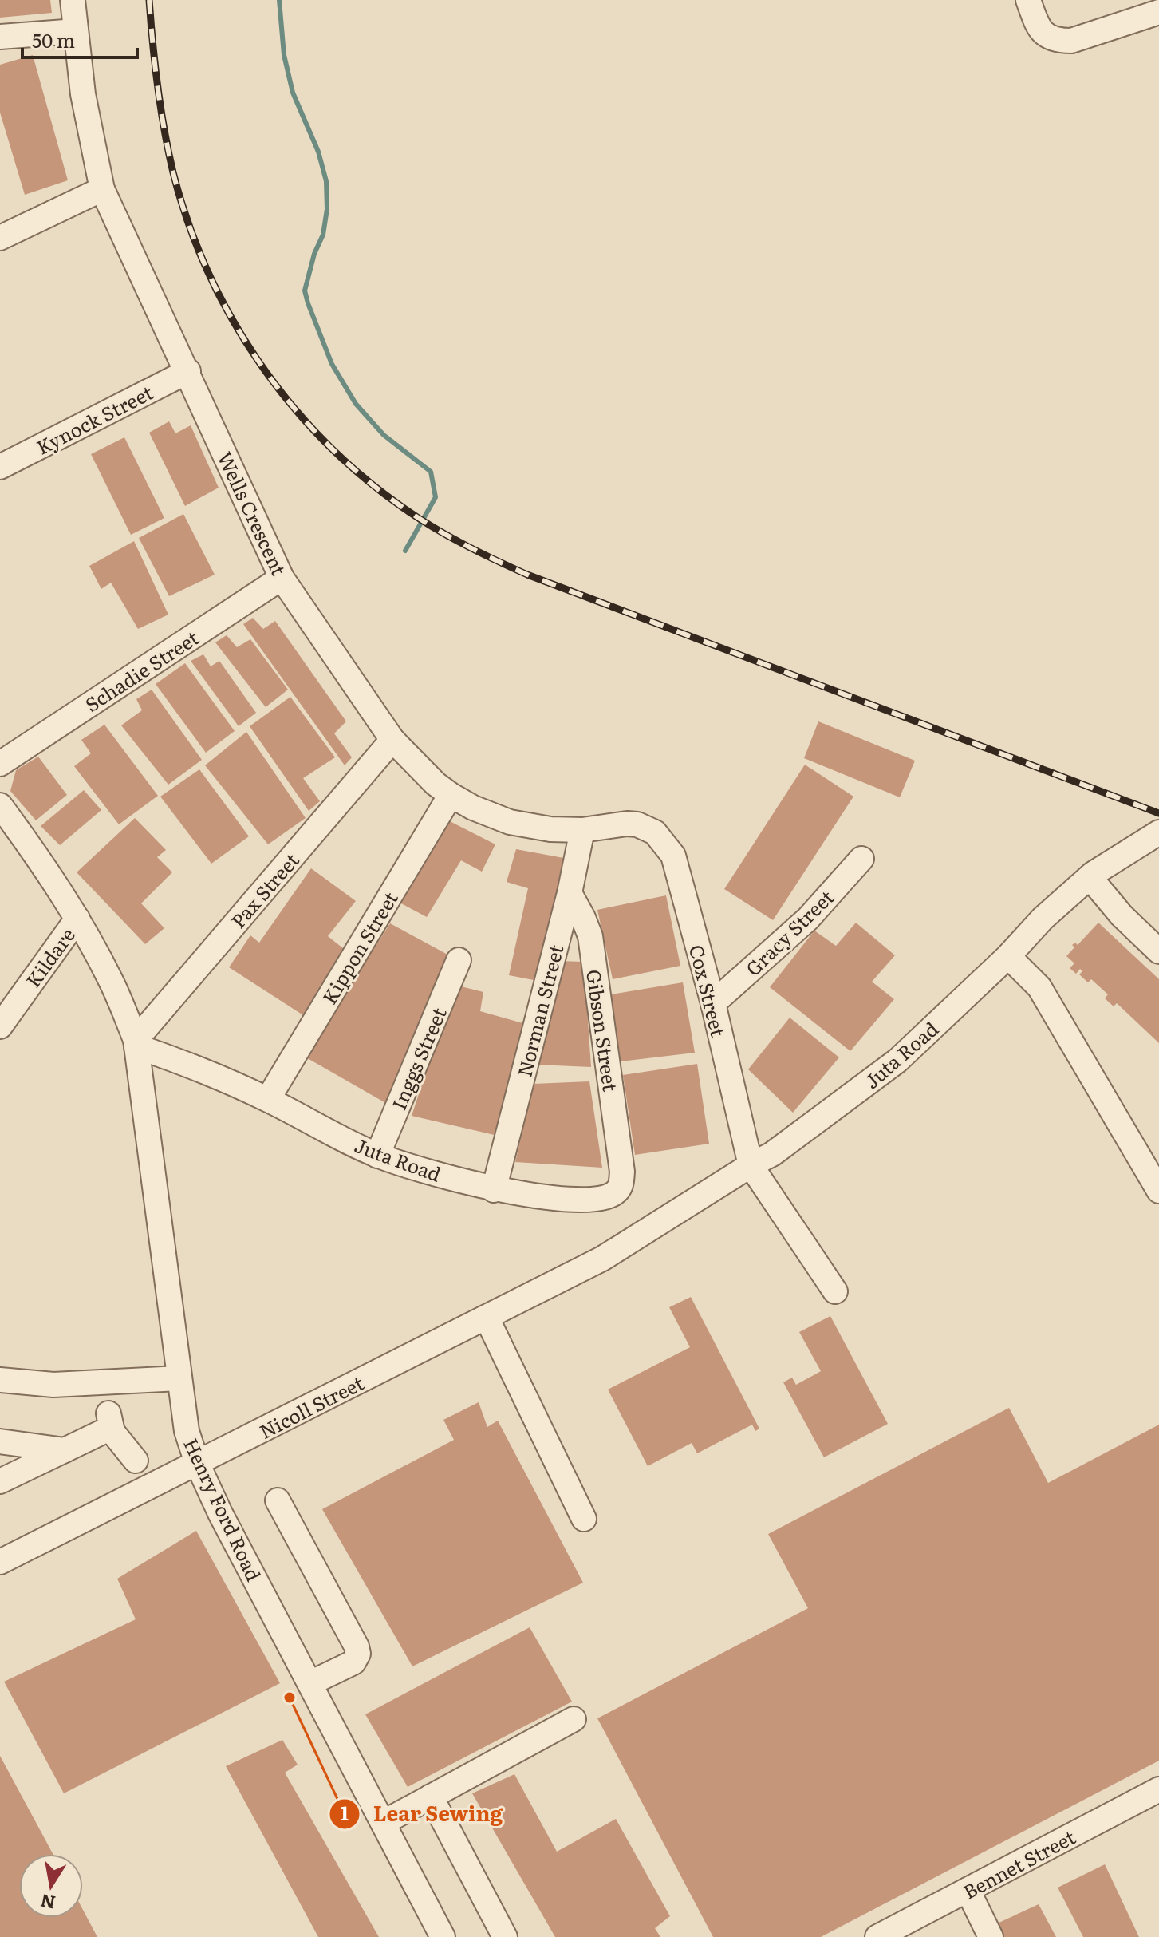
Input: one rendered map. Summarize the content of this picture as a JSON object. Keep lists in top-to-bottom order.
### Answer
{
  "streets": {
    "street": [
      "Kynock Street",
      "Wells Crescent",
      "Schadie Street",
      "Pax Street",
      "Gracy Street",
      "Kippon Street",
      "Kildare",
      "Cox Street",
      "Norman Street",
      "Gibson Street",
      "Juta Road",
      "Inggs Street",
      "Nicoll Street",
      "Henry Ford Road",
      "Bennet Street"
    ]
  },
  "crossings": [
    ["Kynock Street", "Wells Crescent"],
    ["Wells Crescent", "Schadie Street"],
    ["Wells Crescent", "Pax Street"],
    ["Wells Crescent", "Kippon Street"],
    ["Wells Crescent", "Cox Street"],
    ["Wells Crescent", "Norman Street"],
    ["Pax Street", "Juta Road"],
    ["Pax Street", "Henry Ford Road"],
    ["Gracy Street", "Cox Street"],
    ["Kippon Street", "Juta Road"],
    ["Cox Street", "Juta Road"],
    ["Norman Street", "Gibson Street"],
    ["Norman Street", "Juta Road"],
    ["Gibson Street", "Juta Road"],
    ["Juta Road", "Inggs Street"],
    ["Juta Road", "Nicoll Street"],
    ["Juta Road", "Henry Ford Road"],
    ["Nicoll Street", "Henry Ford Road"]
  ],
  "places": ["Lear Sewing"],
  "scale_bar": "50 m",
  "north": "bottom"
}
